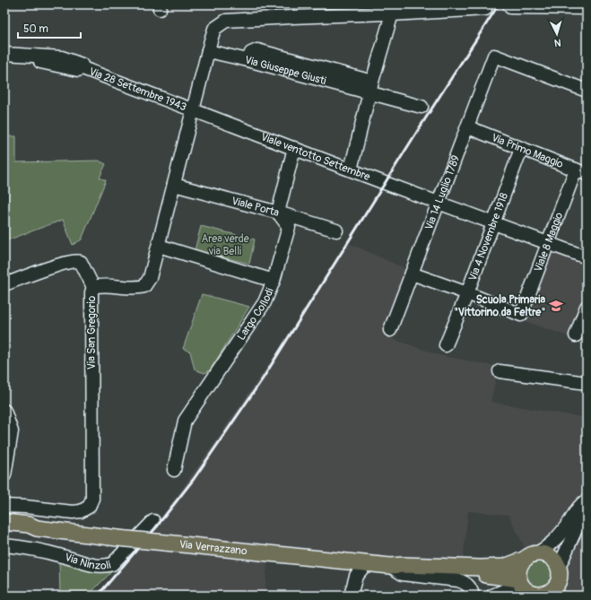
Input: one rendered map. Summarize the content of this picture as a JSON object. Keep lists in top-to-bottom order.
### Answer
{
  "streets": {
    "main road": ["Via Verrazzano"],
    "street": [
      "Via Giuseppe Giusti",
      "Via 28 Settembre 1943",
      "Via Primo Maggio",
      "Viale ventotto Settembre",
      "Via 14 Luglio 1789",
      "Viale Porta",
      "Via 4 Novembre 1918",
      "Viale 8 Maggio",
      "Largo Collodi",
      "Via San Gregorio",
      "Via Ninzoli"
    ]
  },
  "crossings": [
    ["Via Giuseppe Giusti", "Via San Gregorio"],
    ["Via 28 Settembre 1943", "Viale ventotto Settembre"],
    ["Via 28 Settembre 1943", "Via San Gregorio"],
    ["Via Primo Maggio", "Via 14 Luglio 1789"],
    ["Via Primo Maggio", "Via 4 Novembre 1918"],
    ["Via Primo Maggio", "Viale 8 Maggio"],
    ["Viale ventotto Settembre", "Via 14 Luglio 1789"],
    ["Viale ventotto Settembre", "Via San Gregorio"],
    ["Viale Porta", "Largo Collodi"],
    ["Viale Porta", "Via San Gregorio"],
    ["Via 4 Novembre 1918", "Viale 8 Maggio"]
  ],
  "parks": ["Area verde via Belli"],
  "places": {
    "school or university": ["Scuola Primaria \"Vittorino da Feltre\""]
  },
  "scale_bar": "50 m",
  "north": "bottom"
}
